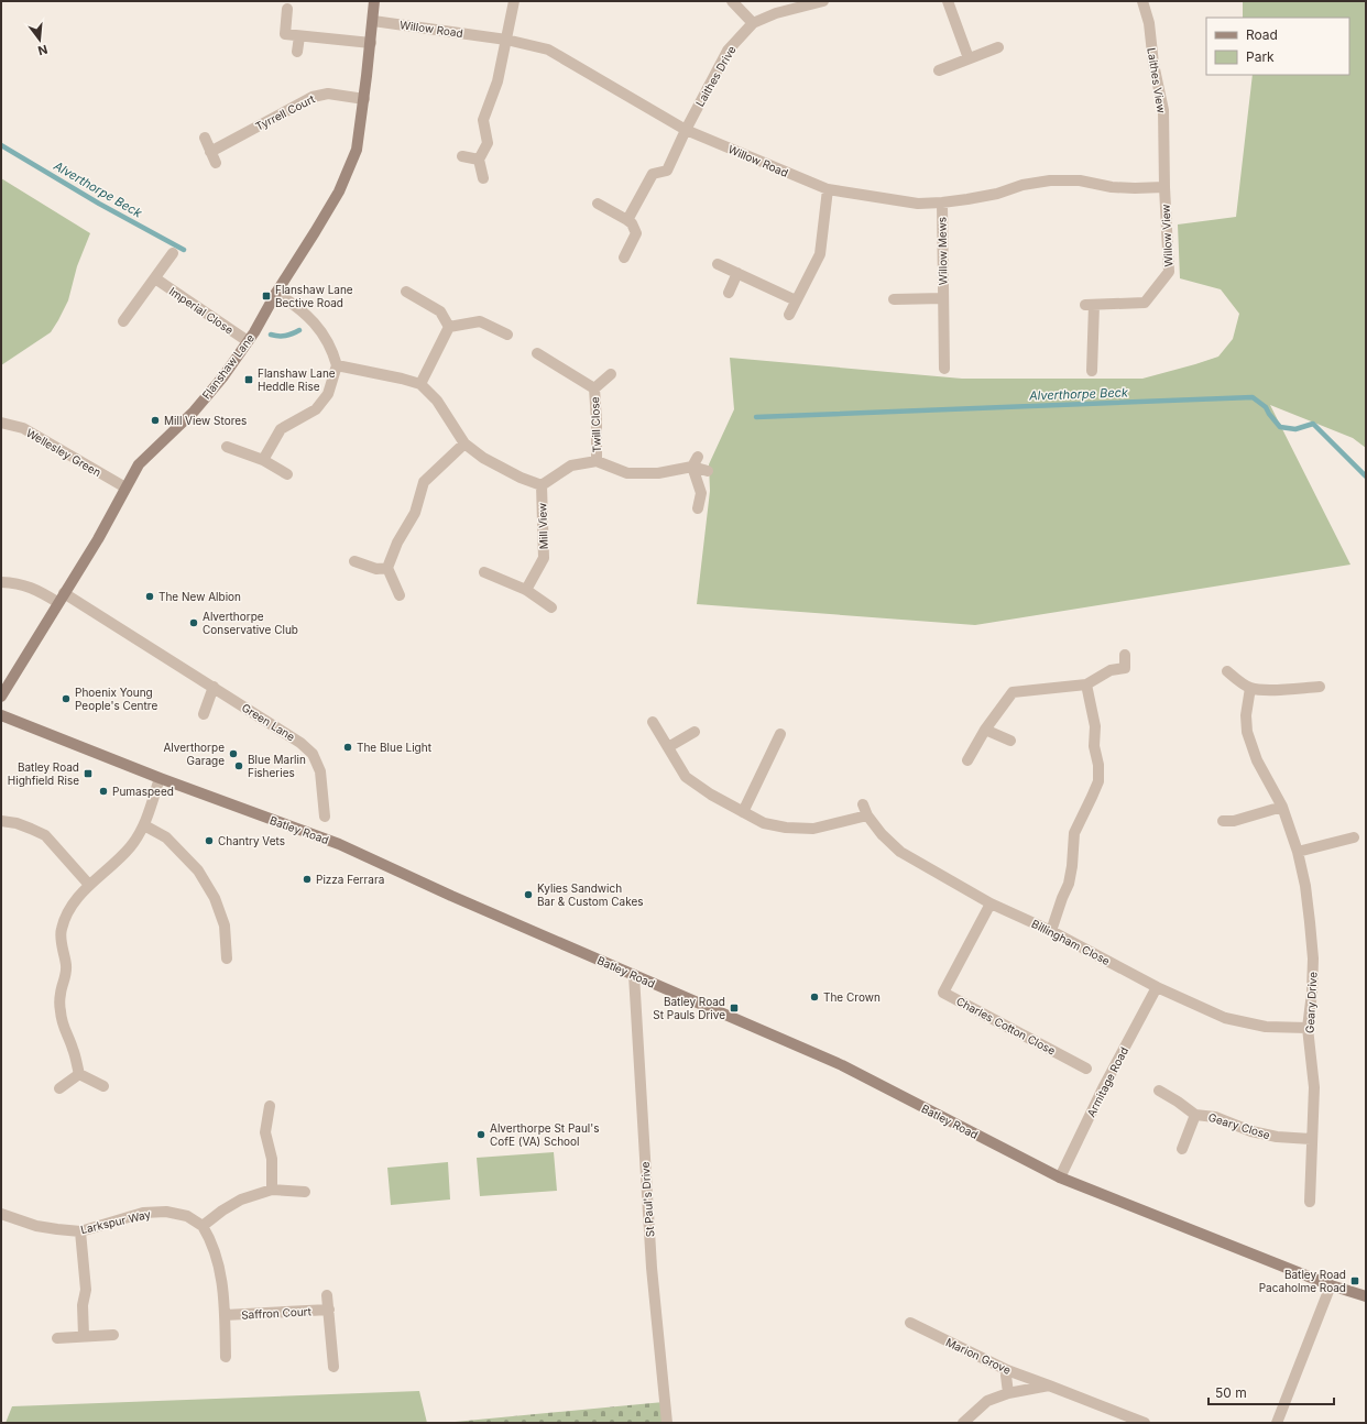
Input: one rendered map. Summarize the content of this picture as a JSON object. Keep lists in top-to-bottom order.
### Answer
{
  "streets": {
    "street": [
      "Willow Road",
      "Laithes Drive",
      "Laithes View",
      "Tyrrell Court",
      "Willow View",
      "Willow Mews",
      "Imperial Close",
      "Flanshaw Lane",
      "Twill Close",
      "Wellesley Green",
      "Mill View",
      "Green Lane",
      "Batley Road",
      "Billingham Close",
      "Geary Drive",
      "Charles Cotton Close",
      "Armitage Road",
      "Geary Close",
      "St Paul's Drive",
      "Larkspur Way",
      "Saffron Court",
      "Marion Grove"
    ]
  },
  "crossings": [
    ["Willow Road", "Laithes Drive"],
    ["Willow Road", "Laithes View"],
    ["Willow Road", "Willow View"],
    ["Willow Road", "Willow Mews"],
    ["Willow Road", "Flanshaw Lane"],
    ["Laithes View", "Willow View"],
    ["Tyrrell Court", "Flanshaw Lane"],
    ["Imperial Close", "Flanshaw Lane"],
    ["Flanshaw Lane", "Wellesley Green"],
    ["Flanshaw Lane", "Green Lane"],
    ["Batley Road", "Armitage Road"],
    ["Batley Road", "St Paul's Drive"],
    ["Billingham Close", "Geary Drive"],
    ["Billingham Close", "Charles Cotton Close"],
    ["Billingham Close", "Armitage Road"],
    ["Geary Drive", "Geary Close"]
  ],
  "water": ["Alverthorpe Beck"],
  "places": {
    "transit": [
      "Flanshaw Lane Bective Road",
      "Flanshaw Lane Heddle Rise",
      "Batley Road Highfield Rise",
      "Batley Road St Pauls Drive",
      "Batley Road Pacaholme Road"
    ],
    "other": [
      "Mill View Stores",
      "The New Albion",
      "Alverthorpe Conservative Club",
      "Phoenix Young People's Centre",
      "The Blue Light",
      "Alverthorpe Garage",
      "Blue Marlin Fisheries",
      "Pumaspeed",
      "Chantry Vets",
      "Pizza Ferrara",
      "Kylies Sandwich Bar & Custom Cakes",
      "The Crown",
      "Alverthorpe St Paul's CofE (VA) School"
    ]
  },
  "legend": ["Road", "Park"],
  "scale_bar": "50 m",
  "north": "bottom"
}
